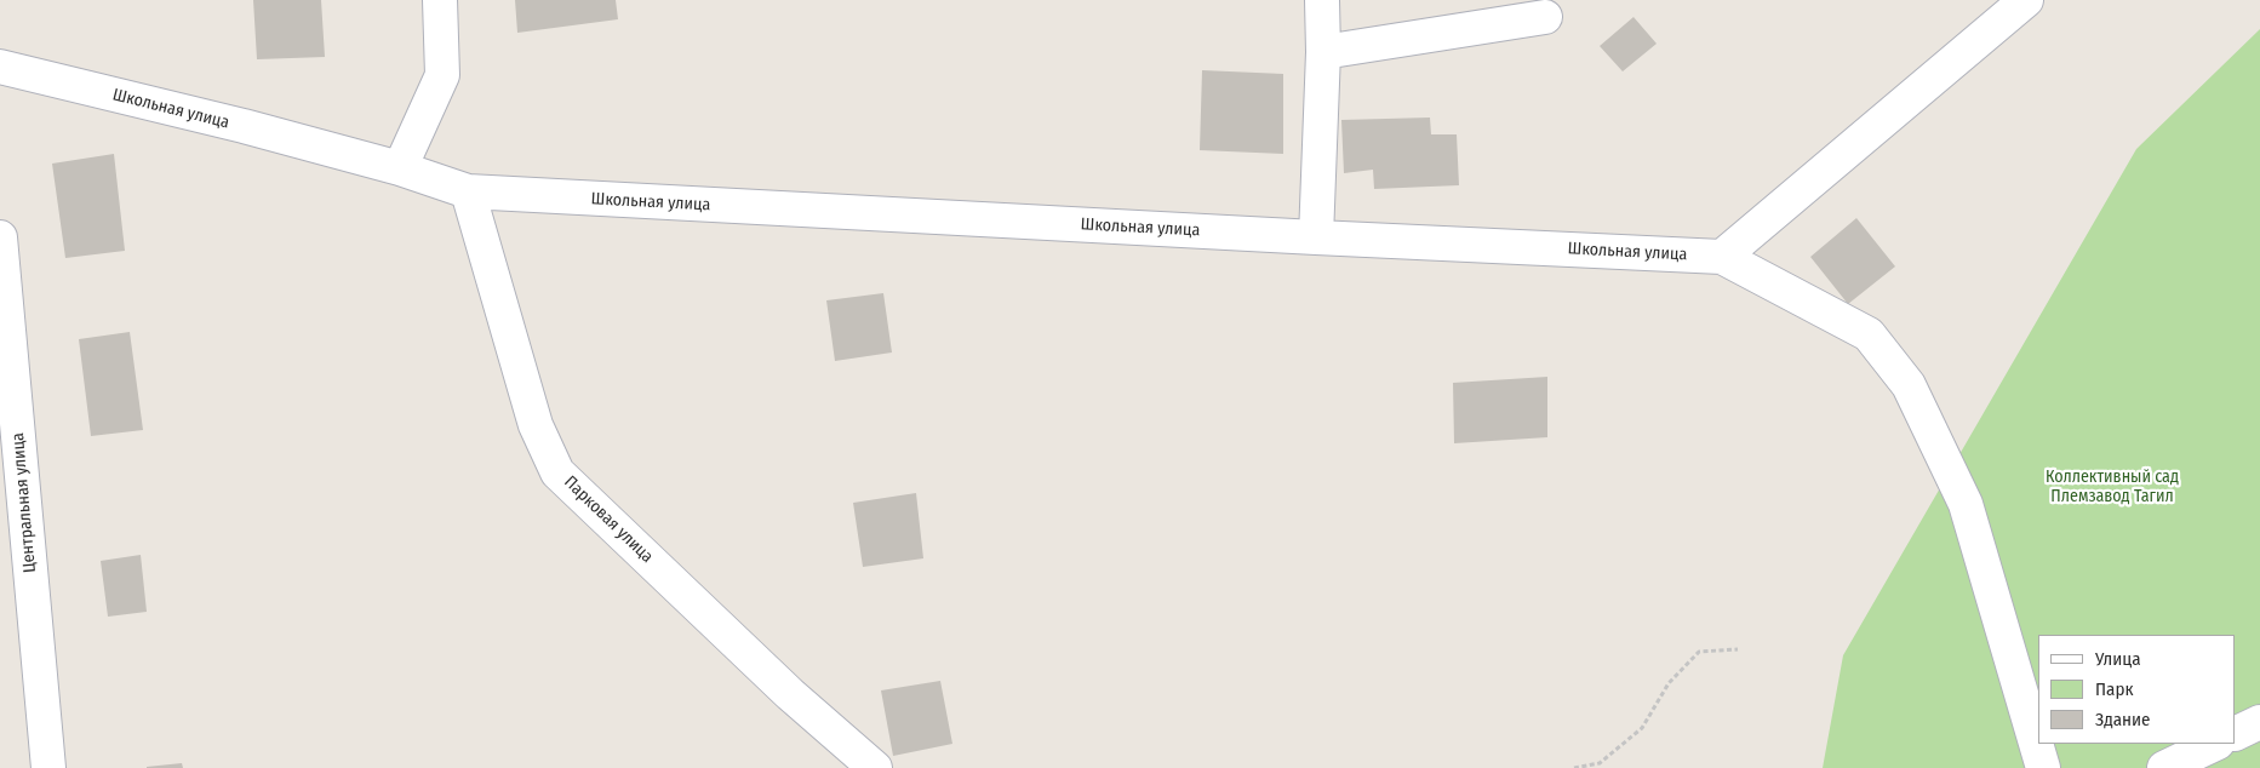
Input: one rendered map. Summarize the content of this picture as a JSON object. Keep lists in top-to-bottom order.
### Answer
{
  "streets": {
    "street": ["Школьная улица", "Центральная улица", "Парковая улица"]
  },
  "crossings": [
    ["Школьная улица", "Парковая улица"]
  ],
  "parks": ["Коллективный сад Племзавод Тагил"],
  "legend": ["Улица", "Парк", "Здание"]
}
